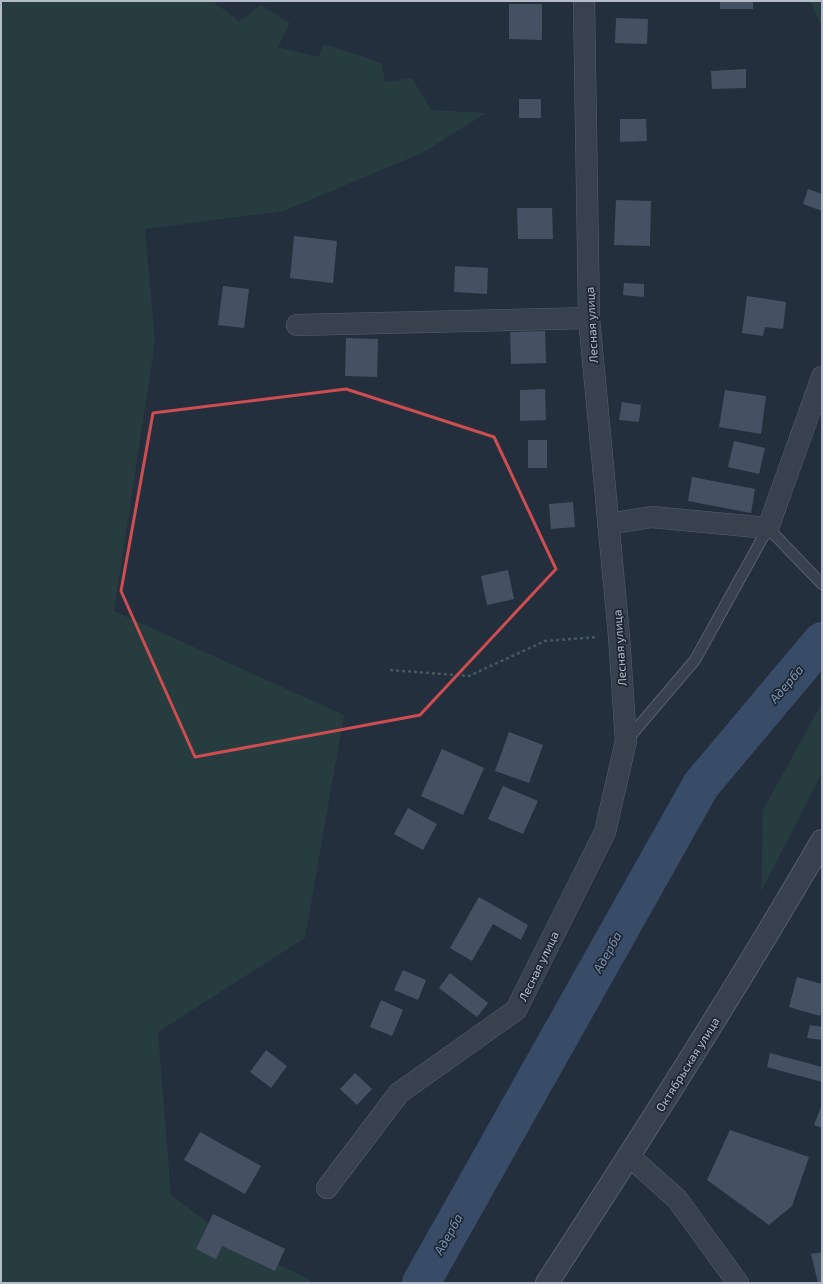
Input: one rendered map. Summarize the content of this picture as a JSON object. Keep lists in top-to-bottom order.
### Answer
{
  "streets": {
    "street": ["Лесная улица", "Октябрьская улица"]
  },
  "water": ["Адерба"]
}
